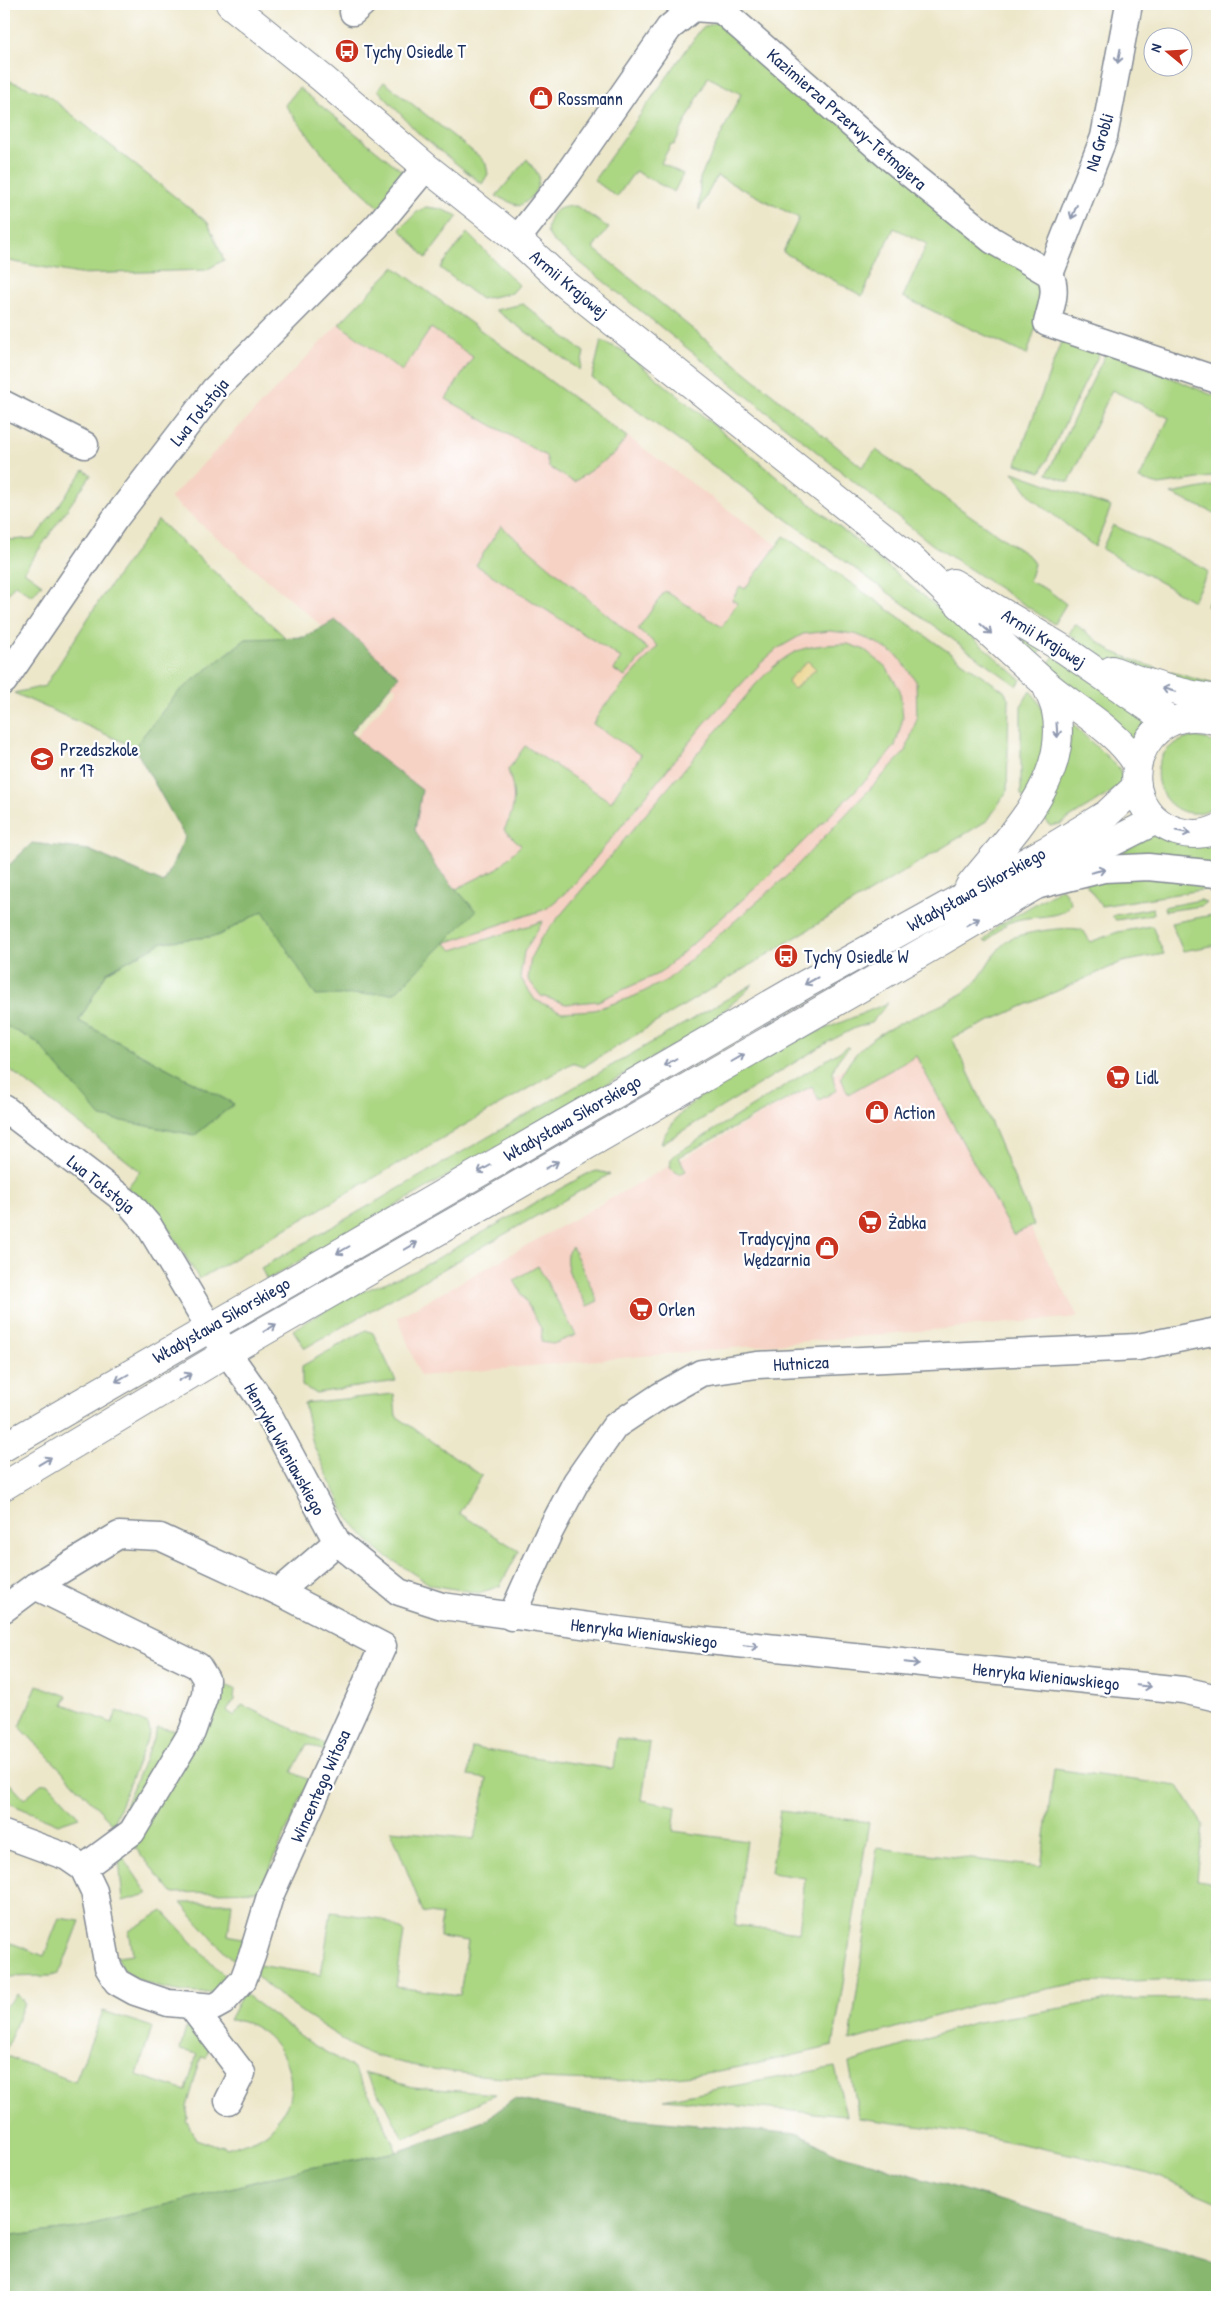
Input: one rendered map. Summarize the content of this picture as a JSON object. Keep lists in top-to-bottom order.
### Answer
{
  "streets": {
    "street": [
      "Kazimierza Przerwy-Tetmajera",
      "Na Grobli",
      "Armii Krajowej",
      "Lwa Tołstoja",
      "Władysława Sikorskiego",
      "Hutnicza",
      "Henryka Wieniawskiego",
      "Wincentego Witosa"
    ]
  },
  "crossings": [
    ["Kazimierza Przerwy-Tetmajera", "Na Grobli"],
    ["Kazimierza Przerwy-Tetmajera", "Armii Krajowej"],
    ["Armii Krajowej", "Lwa Tołstoja"],
    ["Armii Krajowej", "Władysława Sikorskiego"],
    ["Lwa Tołstoja", "Władysława Sikorskiego"],
    ["Lwa Tołstoja", "Henryka Wieniawskiego"],
    ["Władysława Sikorskiego", "Henryka Wieniawskiego"],
    ["Hutnicza", "Henryka Wieniawskiego"]
  ],
  "one_way": ["Na Grobli", "Henryka Wieniawskiego"],
  "places": {
    "bus stop": ["Tychy Osiedle T", "Tychy Osiedle W"],
    "shop": ["Rossmann", "Action", "Tradycyjna Wędzarnia"],
    "school or university": ["Przedszkole nr 17"],
    "supermarket": ["Lidl", "Żabka", "Orlen"]
  },
  "north": "left"
}
